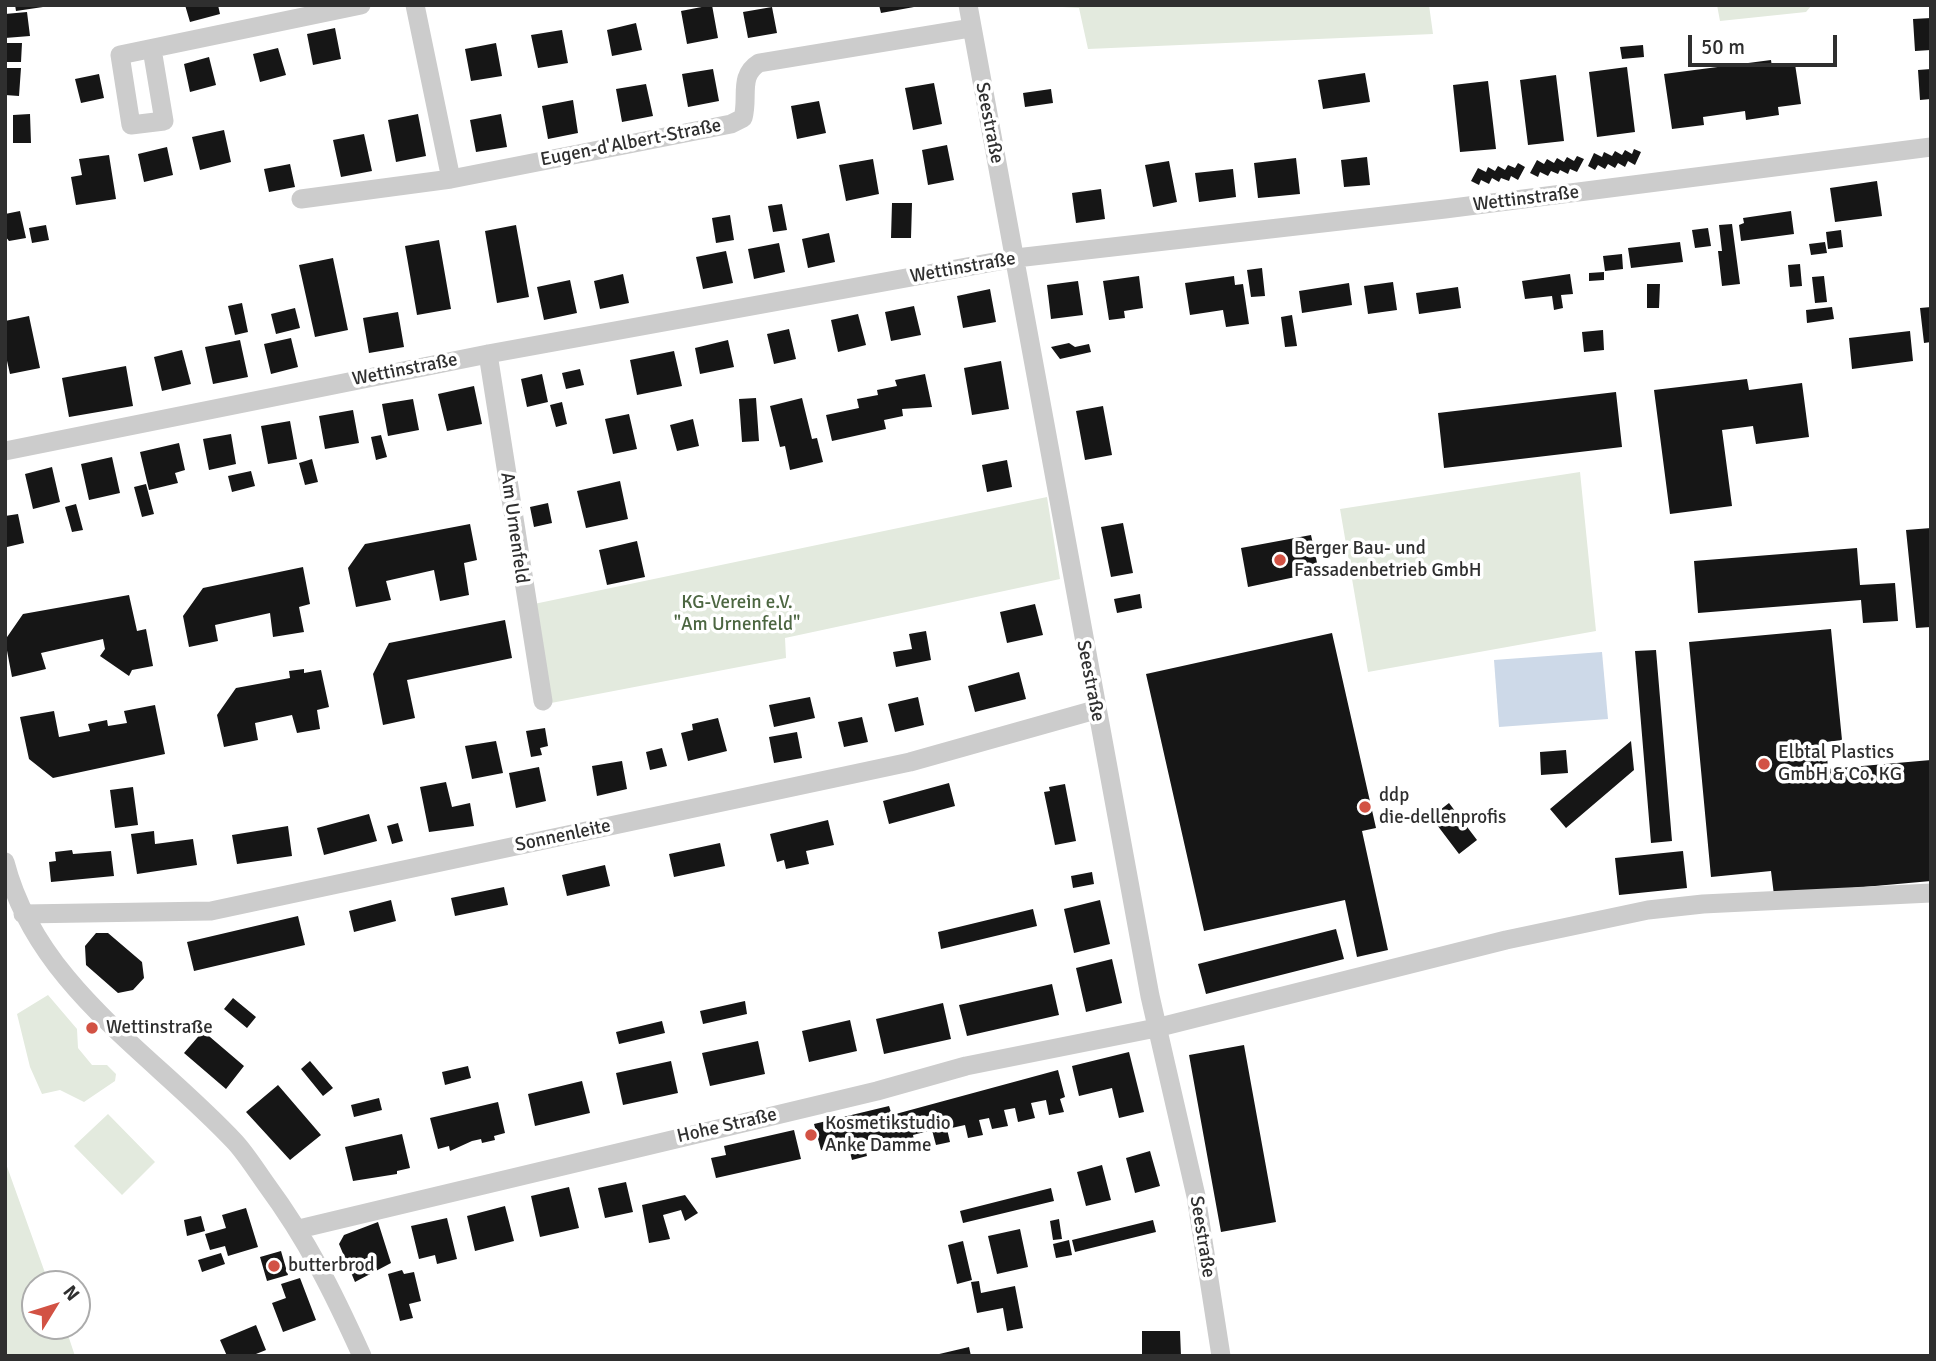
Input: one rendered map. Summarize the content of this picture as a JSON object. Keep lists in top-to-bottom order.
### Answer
{
  "streets": {
    "street": [
      "Seestraße",
      "Eugen-d'Albert-Straße",
      "Wettinstraße",
      "Am Urnenfeld",
      "Sonnenleite",
      "Hohe Straße"
    ]
  },
  "crossings": [
    ["Seestraße", "Eugen-d'Albert-Straße"],
    ["Seestraße", "Wettinstraße"],
    ["Seestraße", "Sonnenleite"],
    ["Seestraße", "Hohe Straße"],
    ["Wettinstraße", "Am Urnenfeld"]
  ],
  "parks": ["KG-Verein e.V. \"Am Urnenfeld\""],
  "places": [
    "Berger Bau- und Fassadenbetrieb GmbH",
    "Elbtal Plastics GmbH & Co. KG",
    "ddp die-dellenprofis",
    "Wettinstraße",
    "Kosmetikstudio Anke Damme",
    "butterbrod"
  ],
  "scale_bar": "50 m",
  "north": "top right"
}
